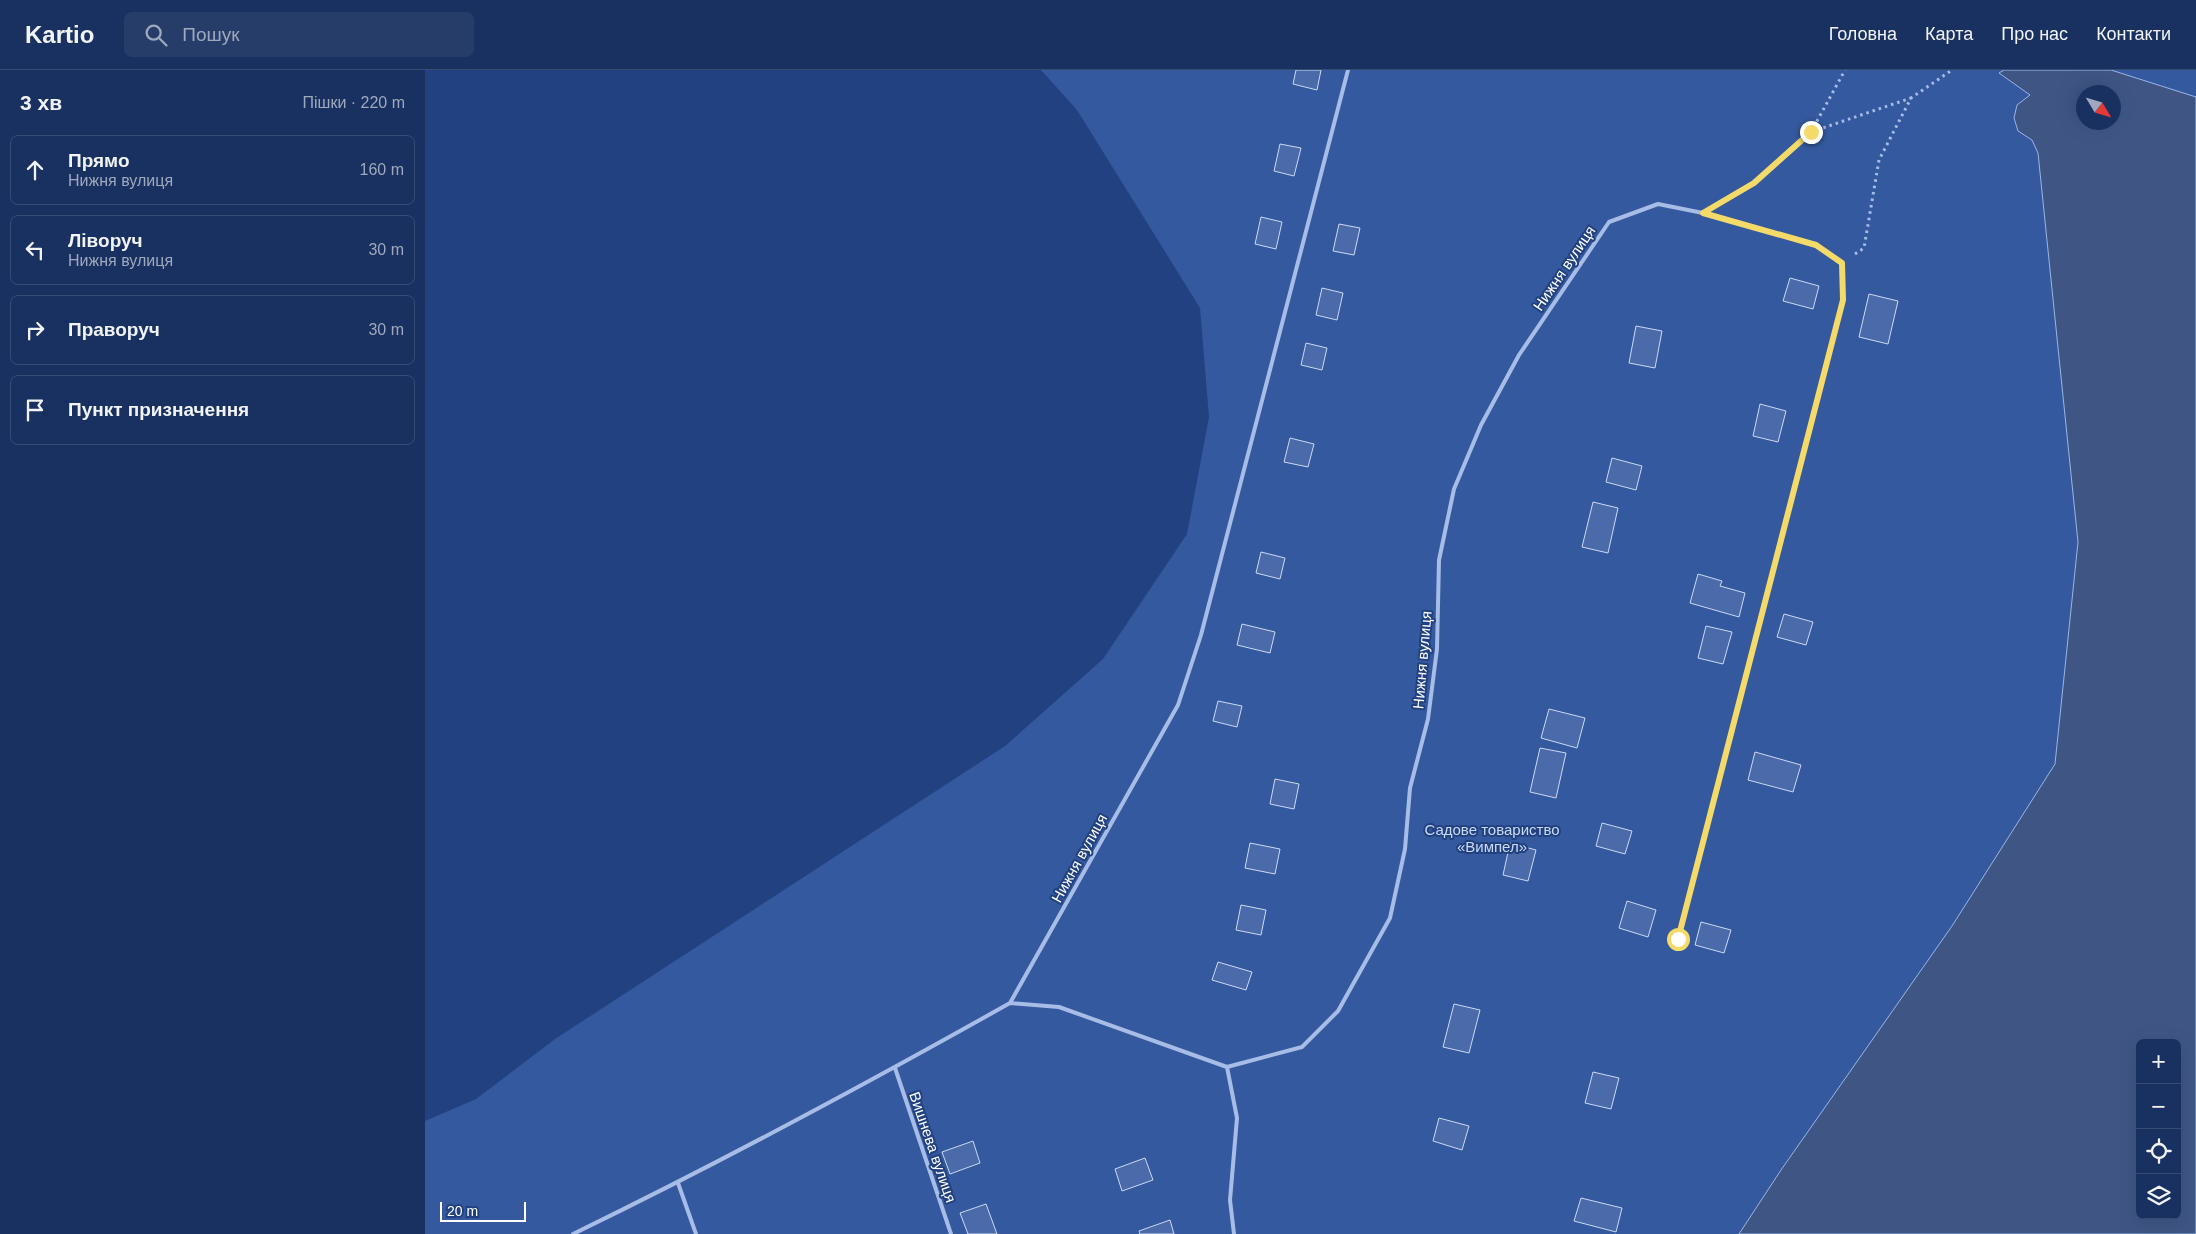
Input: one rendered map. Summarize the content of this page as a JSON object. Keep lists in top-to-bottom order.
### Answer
{
  "streets": {
    "lane": ["Нижня вулиця", "Вишнева вулиця"]
  },
  "parks": ["Садове товариство «Вимпел»"],
  "scale_bar": "20 m",
  "north": "bottom right",
  "page": {
    "header": "Kartio",
    "search": "Пошук",
    "nav": [
      "Головна",
      "Карта",
      "Про нас",
      "Контакти"
    ],
    "heading": ["3 хв", "Пішки · 220 m"],
    "list": [
      ["Прямо", "Нижня вулиця", "160 m"],
      ["Ліворуч", "Нижня вулиця", "30 m"],
      ["Праворуч", "30 m"],
      "Пункт призначення"
    ],
    "map_buttons": ["+", "−"],
    "scale": "20 m"
  }
}
